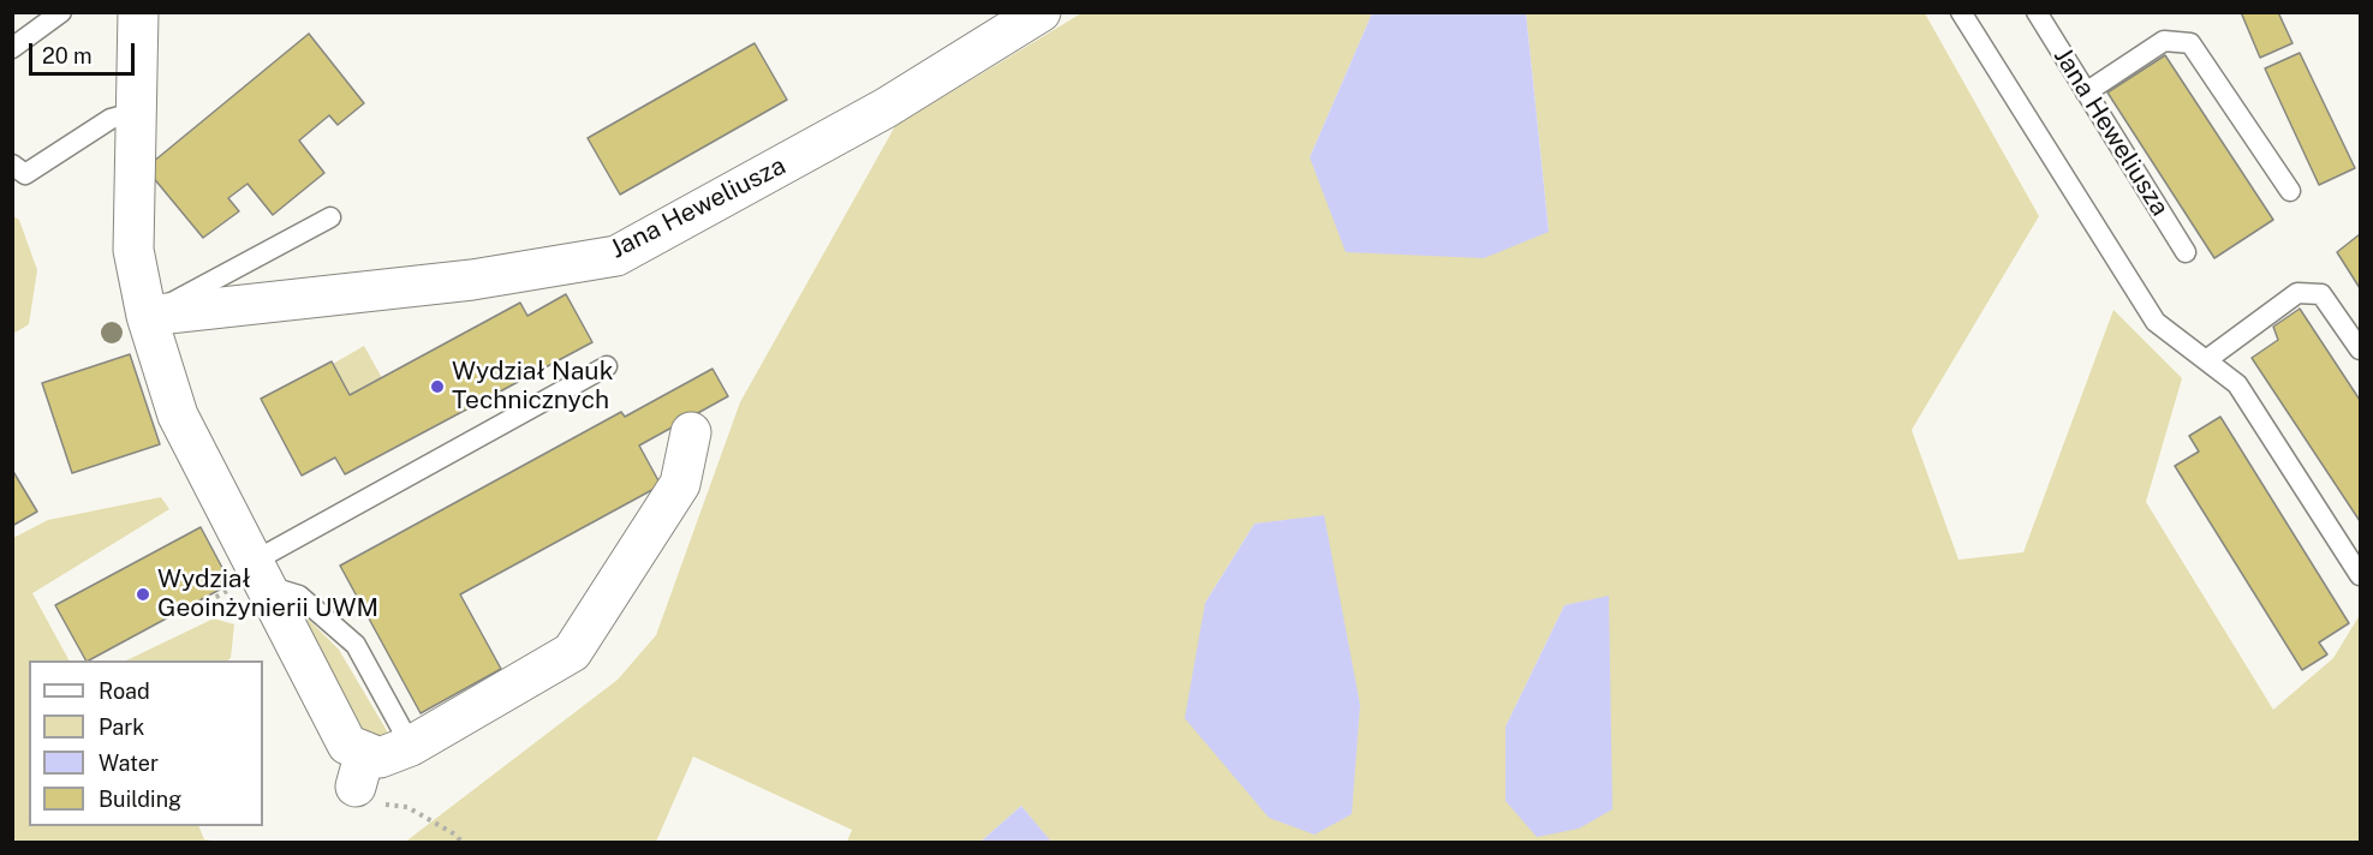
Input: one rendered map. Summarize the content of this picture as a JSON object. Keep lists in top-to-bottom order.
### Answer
{
  "streets": {
    "street": ["Jana Heweliusza"]
  },
  "places": ["Wydział Nauk Technicznych", "Wydział Geoinżynierii UWM"],
  "legend": [
    "Road",
    "Park",
    "Water",
    "Building"
  ],
  "scale_bar": "20 m"
}
